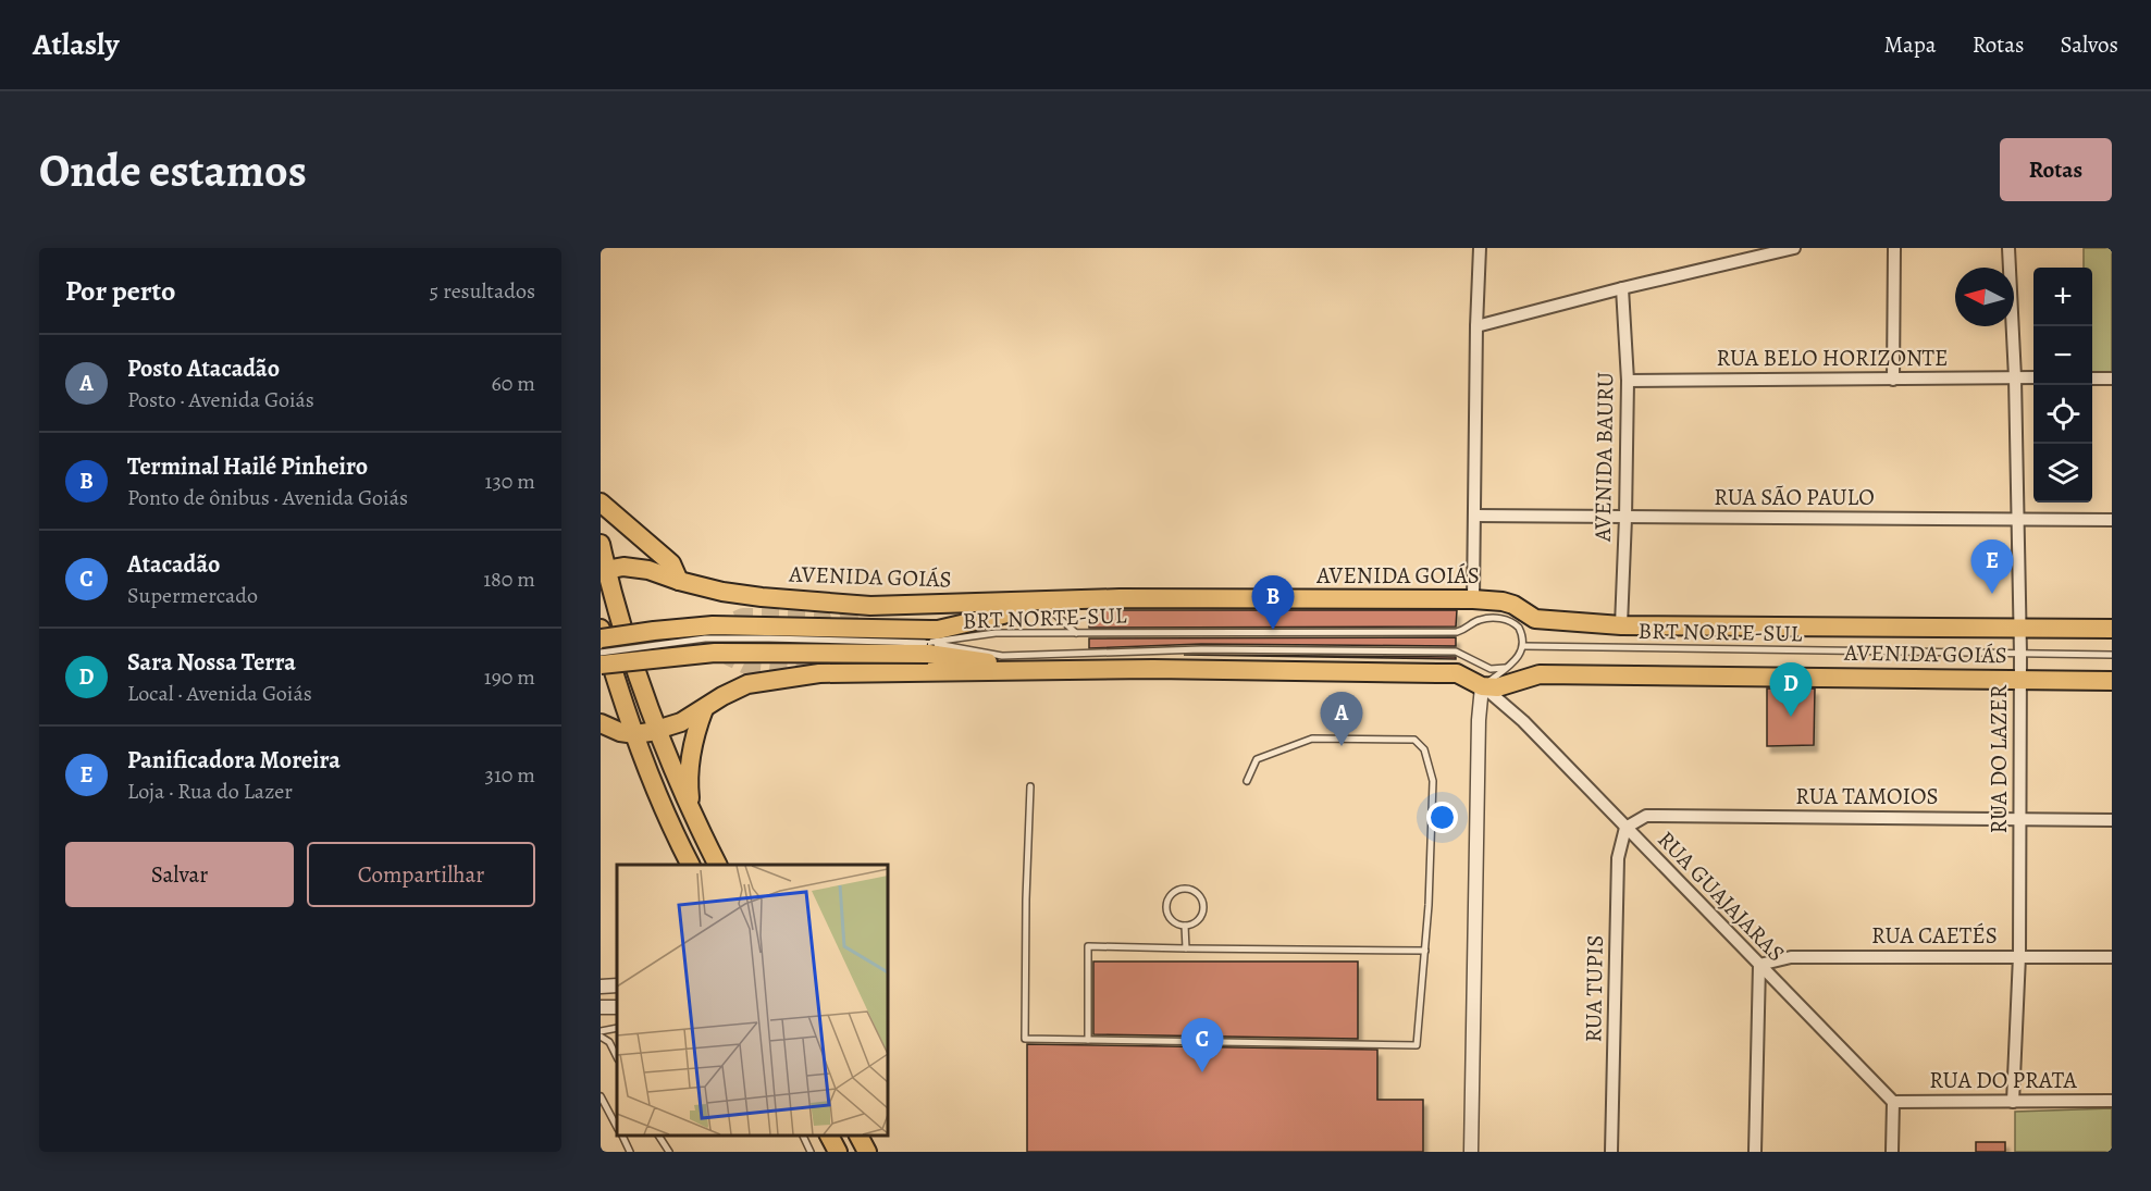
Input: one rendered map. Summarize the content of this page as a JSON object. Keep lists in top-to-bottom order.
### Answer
{
  "streets": {
    "main road": ["AVENIDA GOIÁS"],
    "street": [
      "RUA BELO HORIZONTE",
      "AVENIDA BAURU",
      "RUA SÃO PAULO",
      "RUA DO LAZER",
      "RUA TAMOIOS",
      "RUA GUAJAJARAS",
      "RUA CAETÉS",
      "RUA TUPIS",
      "RUA DO PRATA"
    ],
    "lane": ["BRT NORTE-SUL"]
  },
  "crossings": [
    ["RUA BELO HORIZONTE", "AVENIDA BAURU"],
    ["RUA BELO HORIZONTE", "RUA DO LAZER"],
    ["AVENIDA BAURU", "RUA SÃO PAULO"],
    ["AVENIDA BAURU", "AVENIDA GOIÁS"],
    ["RUA SÃO PAULO", "RUA DO LAZER"],
    ["AVENIDA GOIÁS", "RUA DO LAZER"],
    ["AVENIDA GOIÁS", "RUA GUAJAJARAS"],
    ["BRT NORTE-SUL", "RUA DO LAZER"],
    ["RUA DO LAZER", "RUA TAMOIOS"],
    ["RUA DO LAZER", "RUA CAETÉS"],
    ["RUA DO LAZER", "RUA DO PRATA"],
    ["RUA TAMOIOS", "RUA GUAJAJARAS"],
    ["RUA TAMOIOS", "RUA TUPIS"],
    ["RUA GUAJAJARAS", "RUA CAETÉS"],
    ["RUA GUAJAJARAS", "RUA TUPIS"],
    ["RUA GUAJAJARAS", "RUA DO PRATA"]
  ],
  "north": "left",
  "page": {
    "header": "Atlasly",
    "nav": ["Mapa", "Rotas", "Salvos"],
    "buttons": [
      "Rotas",
      ["Salvar", "Compartilhar"]
    ],
    "title": "Onde estamos",
    "heading": ["Por perto", "5 resultados"],
    "map_buttons": ["+", "−"],
    "list": [
      {
        "mark": "A",
        "name": "Posto Atacadão",
        "note": "Posto · Avenida Goiás",
        "value": "60 m"
      },
      {
        "mark": "B",
        "name": "Terminal Hailé Pinheiro",
        "note": "Ponto de ônibus · Avenida Goiás",
        "value": "130 m"
      },
      {
        "mark": "C",
        "name": "Atacadão",
        "note": "Supermercado",
        "value": "180 m"
      },
      {
        "mark": "D",
        "name": "Sara Nossa Terra",
        "note": "Local · Avenida Goiás",
        "value": "190 m"
      },
      {
        "mark": "E",
        "name": "Panificadora Moreira",
        "note": "Loja · Rua do Lazer",
        "value": "310 m"
      }
    ],
    "pins": [
      "E",
      "B",
      "D",
      "A",
      "C"
    ]
  }
}
